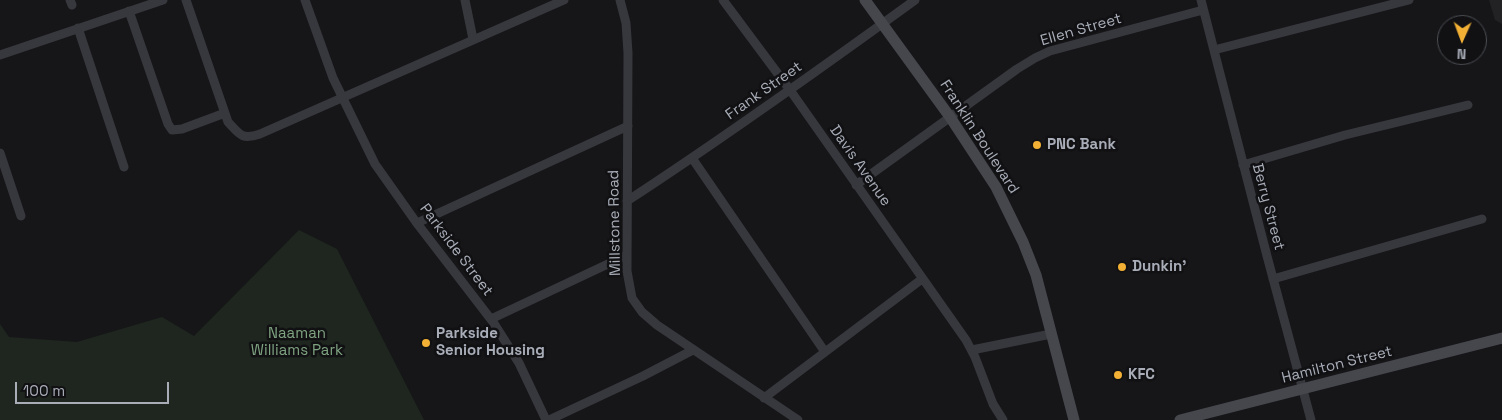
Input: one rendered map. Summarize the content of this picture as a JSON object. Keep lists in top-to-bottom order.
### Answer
{
  "streets": {
    "main road": ["Franklin Boulevard", "Hamilton Street"],
    "street": [
      "Ellen Street",
      "Frank Street",
      "Davis Avenue",
      "Berry Street",
      "Millstone Road",
      "Parkside Street"
    ]
  },
  "crossings": [
    ["Ellen Street", "Franklin Boulevard"],
    ["Ellen Street", "Davis Avenue"],
    ["Ellen Street", "Berry Street"],
    ["Frank Street", "Franklin Boulevard"],
    ["Frank Street", "Davis Avenue"],
    ["Frank Street", "Millstone Road"],
    ["Berry Street", "Hamilton Street"]
  ],
  "parks": ["Naaman Williams Park"],
  "places": [
    "PNC Bank",
    "Dunkin'",
    "Parkside Senior Housing",
    "KFC"
  ],
  "scale_bar": "100 m",
  "north": "bottom"
}
